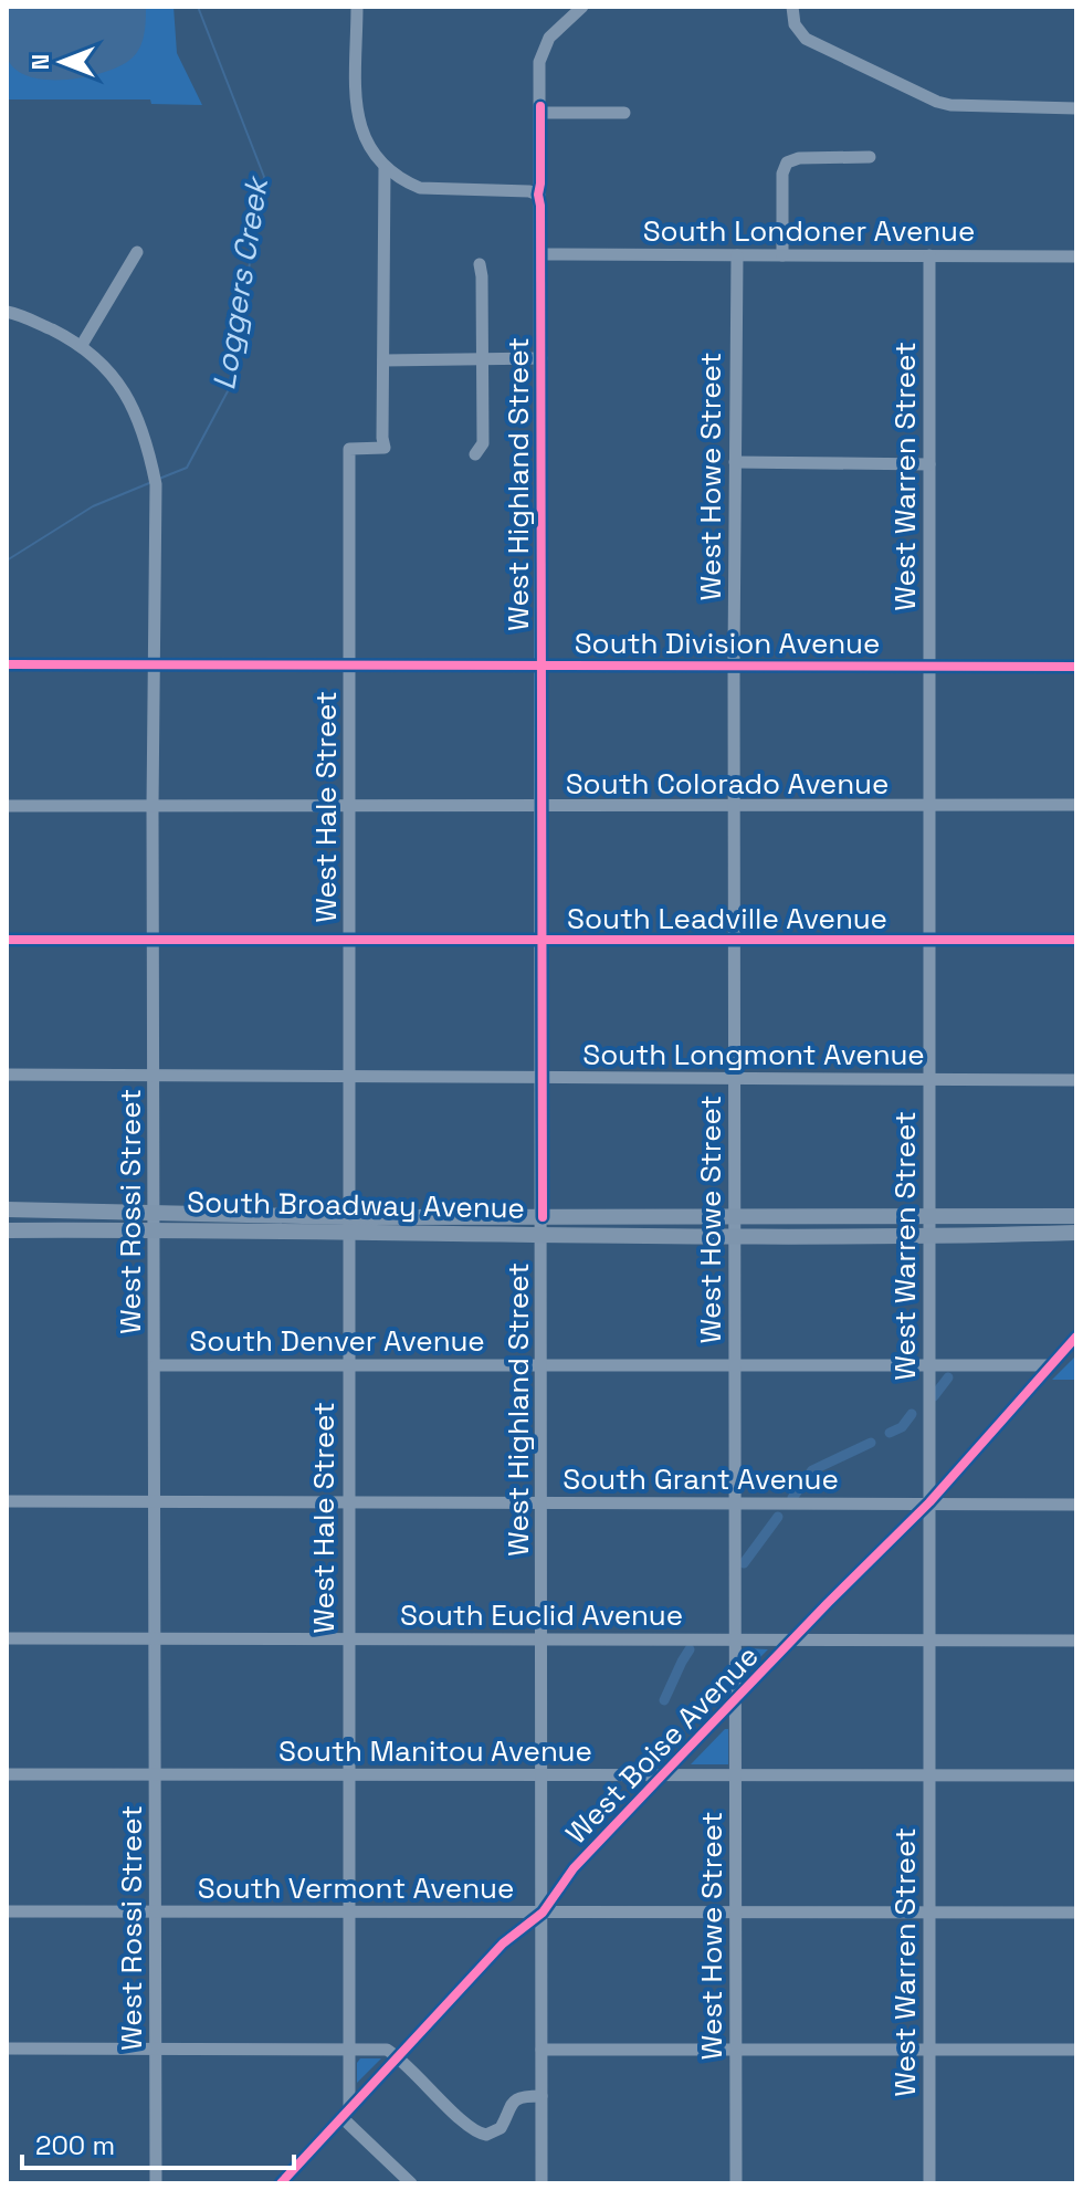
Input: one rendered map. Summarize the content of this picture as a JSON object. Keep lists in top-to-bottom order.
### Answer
{
  "streets": {
    "main road": ["South Broadway Avenue"],
    "street": [
      "South Londoner Avenue",
      "West Howe Street",
      "West Warren Street",
      "West Highland Street",
      "South Division Avenue",
      "South Colorado Avenue",
      "West Hale Street",
      "South Leadville Avenue",
      "South Longmont Avenue",
      "West Rossi Street",
      "South Denver Avenue",
      "South Grant Avenue",
      "South Euclid Avenue",
      "West Boise Avenue",
      "South Manitou Avenue",
      "South Vermont Avenue"
    ]
  },
  "crossings": [
    ["South Londoner Avenue", "West Howe Street"],
    ["South Londoner Avenue", "West Warren Street"],
    ["South Londoner Avenue", "West Highland Street"],
    ["West Howe Street", "South Division Avenue"],
    ["West Howe Street", "South Colorado Avenue"],
    ["West Howe Street", "South Leadville Avenue"],
    ["West Howe Street", "South Longmont Avenue"],
    ["West Howe Street", "South Broadway Avenue"],
    ["West Howe Street", "South Denver Avenue"],
    ["West Howe Street", "South Grant Avenue"],
    ["West Howe Street", "South Euclid Avenue"],
    ["West Howe Street", "West Boise Avenue"],
    ["West Howe Street", "South Manitou Avenue"],
    ["West Howe Street", "South Vermont Avenue"],
    ["West Warren Street", "South Division Avenue"],
    ["West Warren Street", "South Colorado Avenue"],
    ["West Warren Street", "South Leadville Avenue"],
    ["West Warren Street", "South Longmont Avenue"],
    ["West Warren Street", "South Broadway Avenue"],
    ["West Warren Street", "South Denver Avenue"],
    ["West Warren Street", "South Grant Avenue"],
    ["West Warren Street", "South Euclid Avenue"],
    ["West Warren Street", "West Boise Avenue"],
    ["West Warren Street", "South Manitou Avenue"],
    ["West Warren Street", "South Vermont Avenue"],
    ["West Highland Street", "South Division Avenue"],
    ["West Highland Street", "South Colorado Avenue"],
    ["West Highland Street", "South Leadville Avenue"],
    ["West Highland Street", "South Longmont Avenue"],
    ["West Highland Street", "South Broadway Avenue"],
    ["West Highland Street", "South Denver Avenue"],
    ["West Highland Street", "South Grant Avenue"],
    ["West Highland Street", "South Euclid Avenue"],
    ["West Highland Street", "West Boise Avenue"],
    ["West Highland Street", "South Manitou Avenue"],
    ["West Highland Street", "South Vermont Avenue"],
    ["South Division Avenue", "West Hale Street"],
    ["South Division Avenue", "West Rossi Street"],
    ["South Colorado Avenue", "West Hale Street"],
    ["South Colorado Avenue", "West Rossi Street"],
    ["West Hale Street", "South Leadville Avenue"],
    ["West Hale Street", "South Longmont Avenue"],
    ["West Hale Street", "South Broadway Avenue"],
    ["West Hale Street", "South Denver Avenue"],
    ["West Hale Street", "South Grant Avenue"],
    ["West Hale Street", "South Euclid Avenue"],
    ["West Hale Street", "West Boise Avenue"],
    ["West Hale Street", "South Manitou Avenue"],
    ["West Hale Street", "South Vermont Avenue"],
    ["South Leadville Avenue", "West Rossi Street"],
    ["South Longmont Avenue", "West Rossi Street"],
    ["South Broadway Avenue", "West Rossi Street"],
    ["West Rossi Street", "South Denver Avenue"],
    ["West Rossi Street", "South Grant Avenue"],
    ["West Rossi Street", "South Euclid Avenue"],
    ["West Rossi Street", "South Manitou Avenue"],
    ["West Rossi Street", "South Vermont Avenue"],
    ["South Denver Avenue", "West Boise Avenue"],
    ["South Grant Avenue", "West Boise Avenue"],
    ["South Euclid Avenue", "West Boise Avenue"],
    ["West Boise Avenue", "South Manitou Avenue"],
    ["West Boise Avenue", "South Vermont Avenue"]
  ],
  "water": ["Loggers Creek"],
  "scale_bar": "200 m",
  "north": "left"
}
